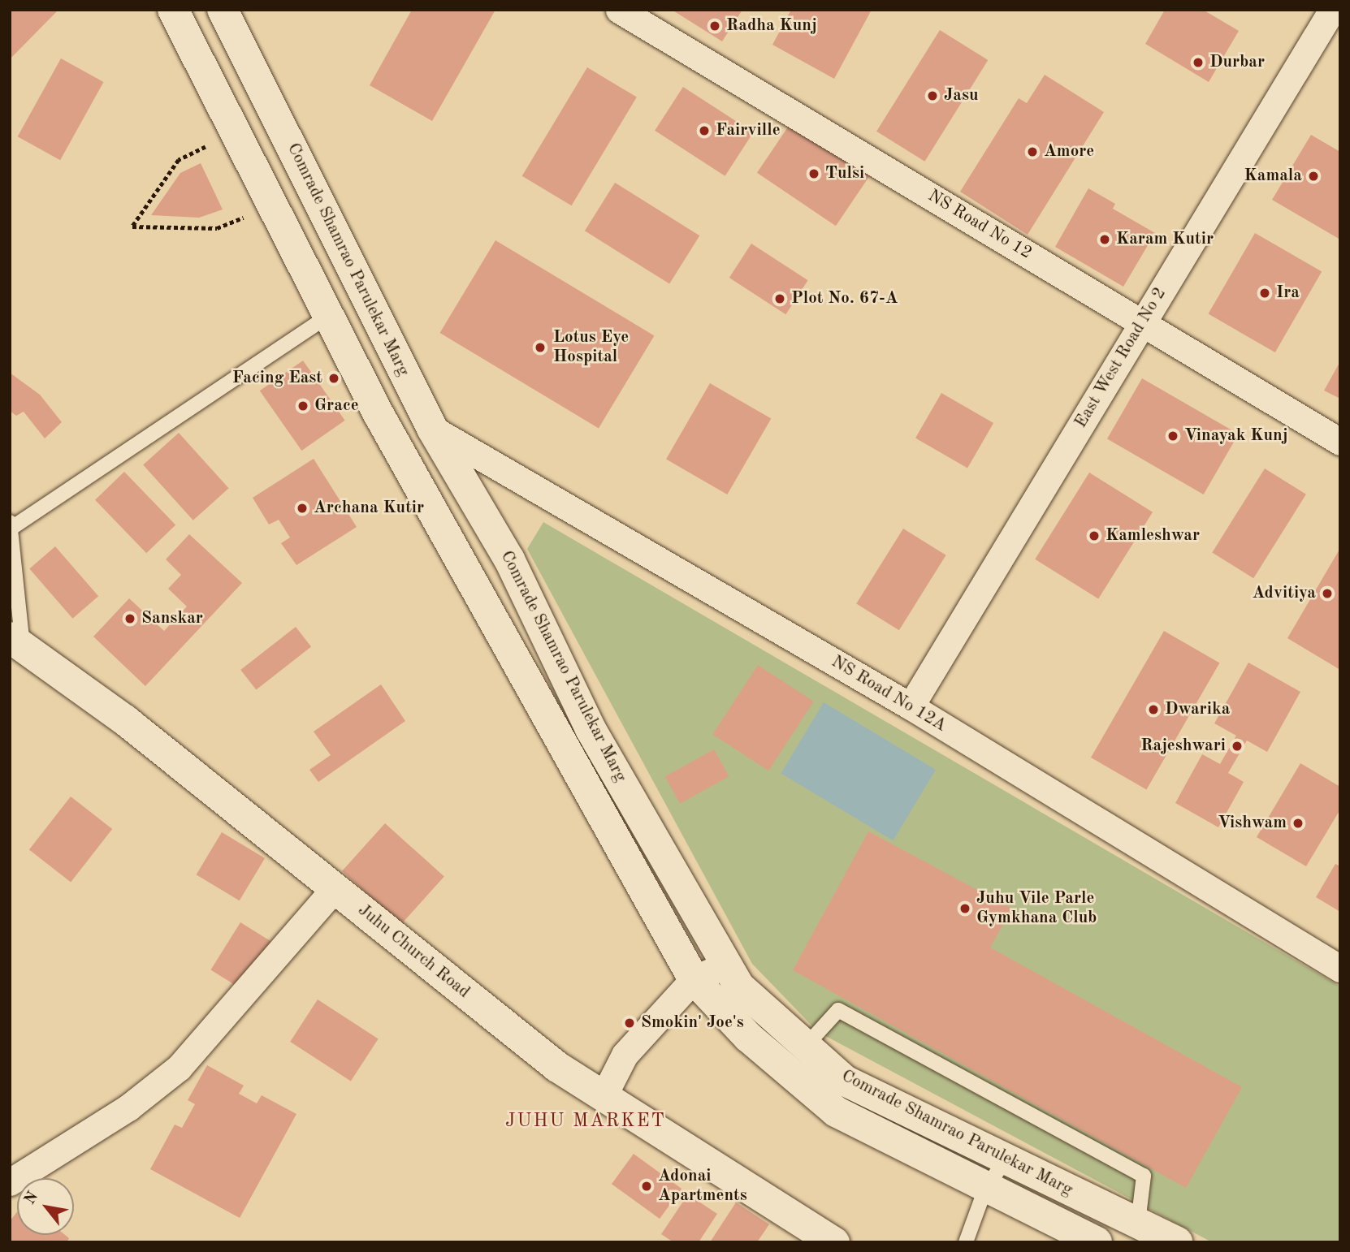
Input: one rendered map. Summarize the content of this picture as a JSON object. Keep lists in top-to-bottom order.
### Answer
{
  "streets": {
    "street": [
      "NS Road No 12",
      "Comrade Shamrao Parulekar Marg",
      "East West Road No 2",
      "NS Road No 12A",
      "Juhu Church Road"
    ]
  },
  "crossings": [
    ["NS Road No 12", "East West Road No 2"],
    ["Comrade Shamrao Parulekar Marg", "NS Road No 12A"],
    ["East West Road No 2", "NS Road No 12A"]
  ],
  "districts": ["JUHU MARKET"],
  "places": [
    "Radha Kunj",
    "Durbar",
    "Jasu",
    "Fairville",
    "Amore",
    "Tulsi",
    "Kamala",
    "Karam Kutir",
    "Ira",
    "Plot No. 67-A",
    "Lotus Eye Hospital",
    "Facing East",
    "Grace",
    "Vinayak Kunj",
    "Archana Kutir",
    "Kamleshwar",
    "Advitiya",
    "Sanskar",
    "Dwarika",
    "Rajeshwari",
    "Vishwam",
    "Juhu Vile Parle Gymkhana Club",
    "Smokin' Joe's",
    "Adonai Apartments"
  ],
  "north": "top left"
}
